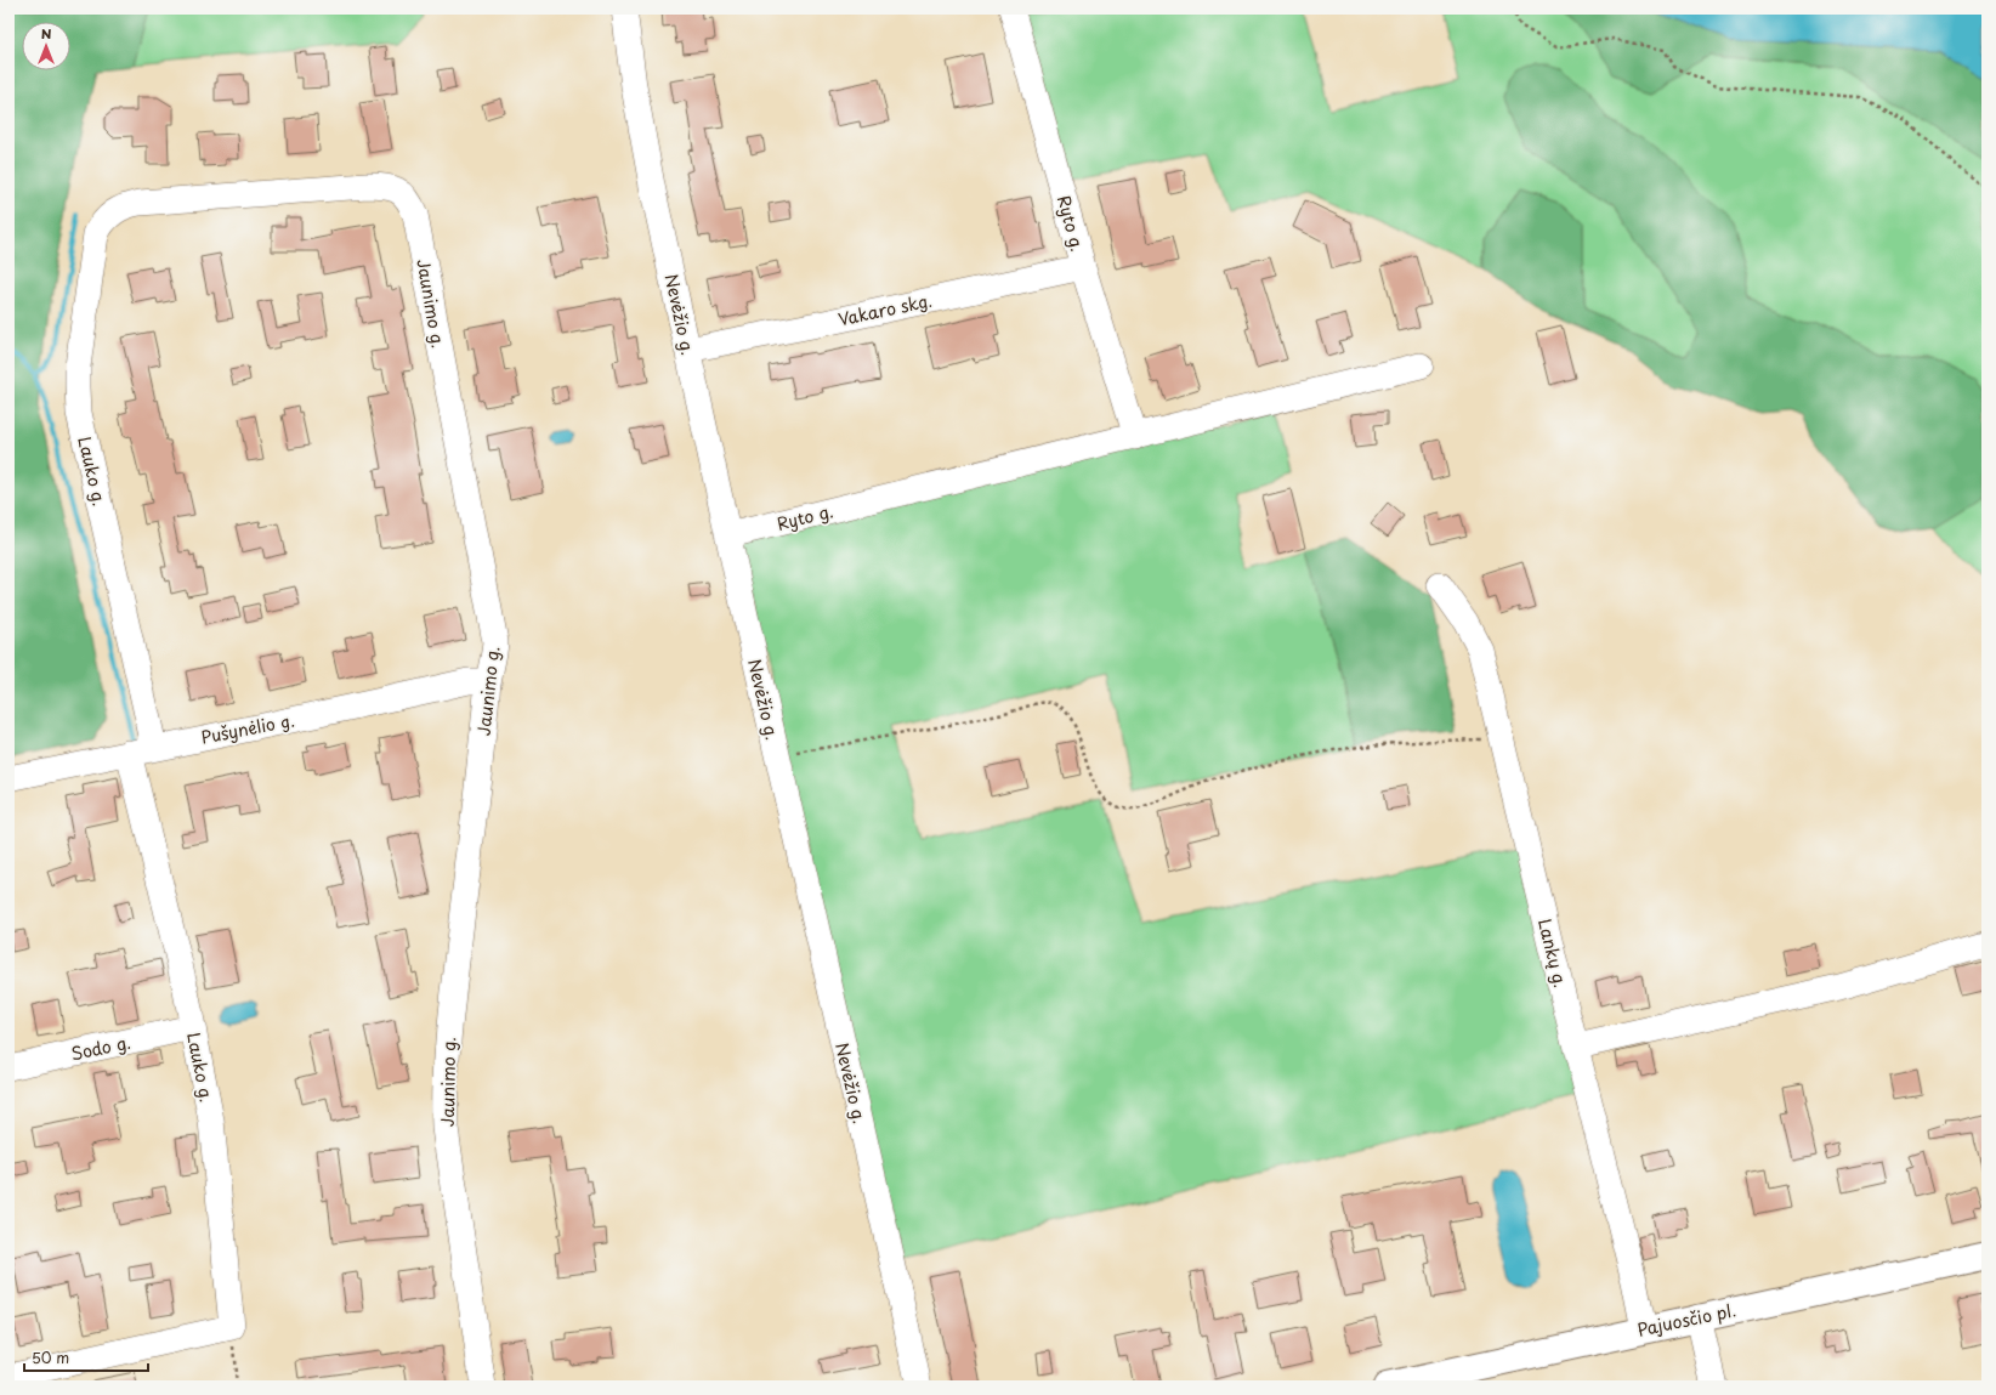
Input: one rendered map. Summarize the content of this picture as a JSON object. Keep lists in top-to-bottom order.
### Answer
{
  "streets": {
    "main road": ["Pajuosčio pl."],
    "street": [
      "Ryto g.",
      "Jaunimo g.",
      "Vakaro skg.",
      "Nevėžio g.",
      "Lauko g.",
      "Pušynėlio g.",
      "Lankų g.",
      "Sodo g."
    ]
  },
  "crossings": [
    ["Ryto g.", "Vakaro skg."],
    ["Ryto g.", "Nevėžio g."],
    ["Jaunimo g.", "Lauko g."],
    ["Jaunimo g.", "Pušynėlio g."],
    ["Vakaro skg.", "Nevėžio g."],
    ["Lauko g.", "Pušynėlio g."],
    ["Lauko g.", "Sodo g."],
    ["Lankų g.", "Pajuosčio pl."]
  ],
  "scale_bar": "50 m",
  "north": "top"
}
